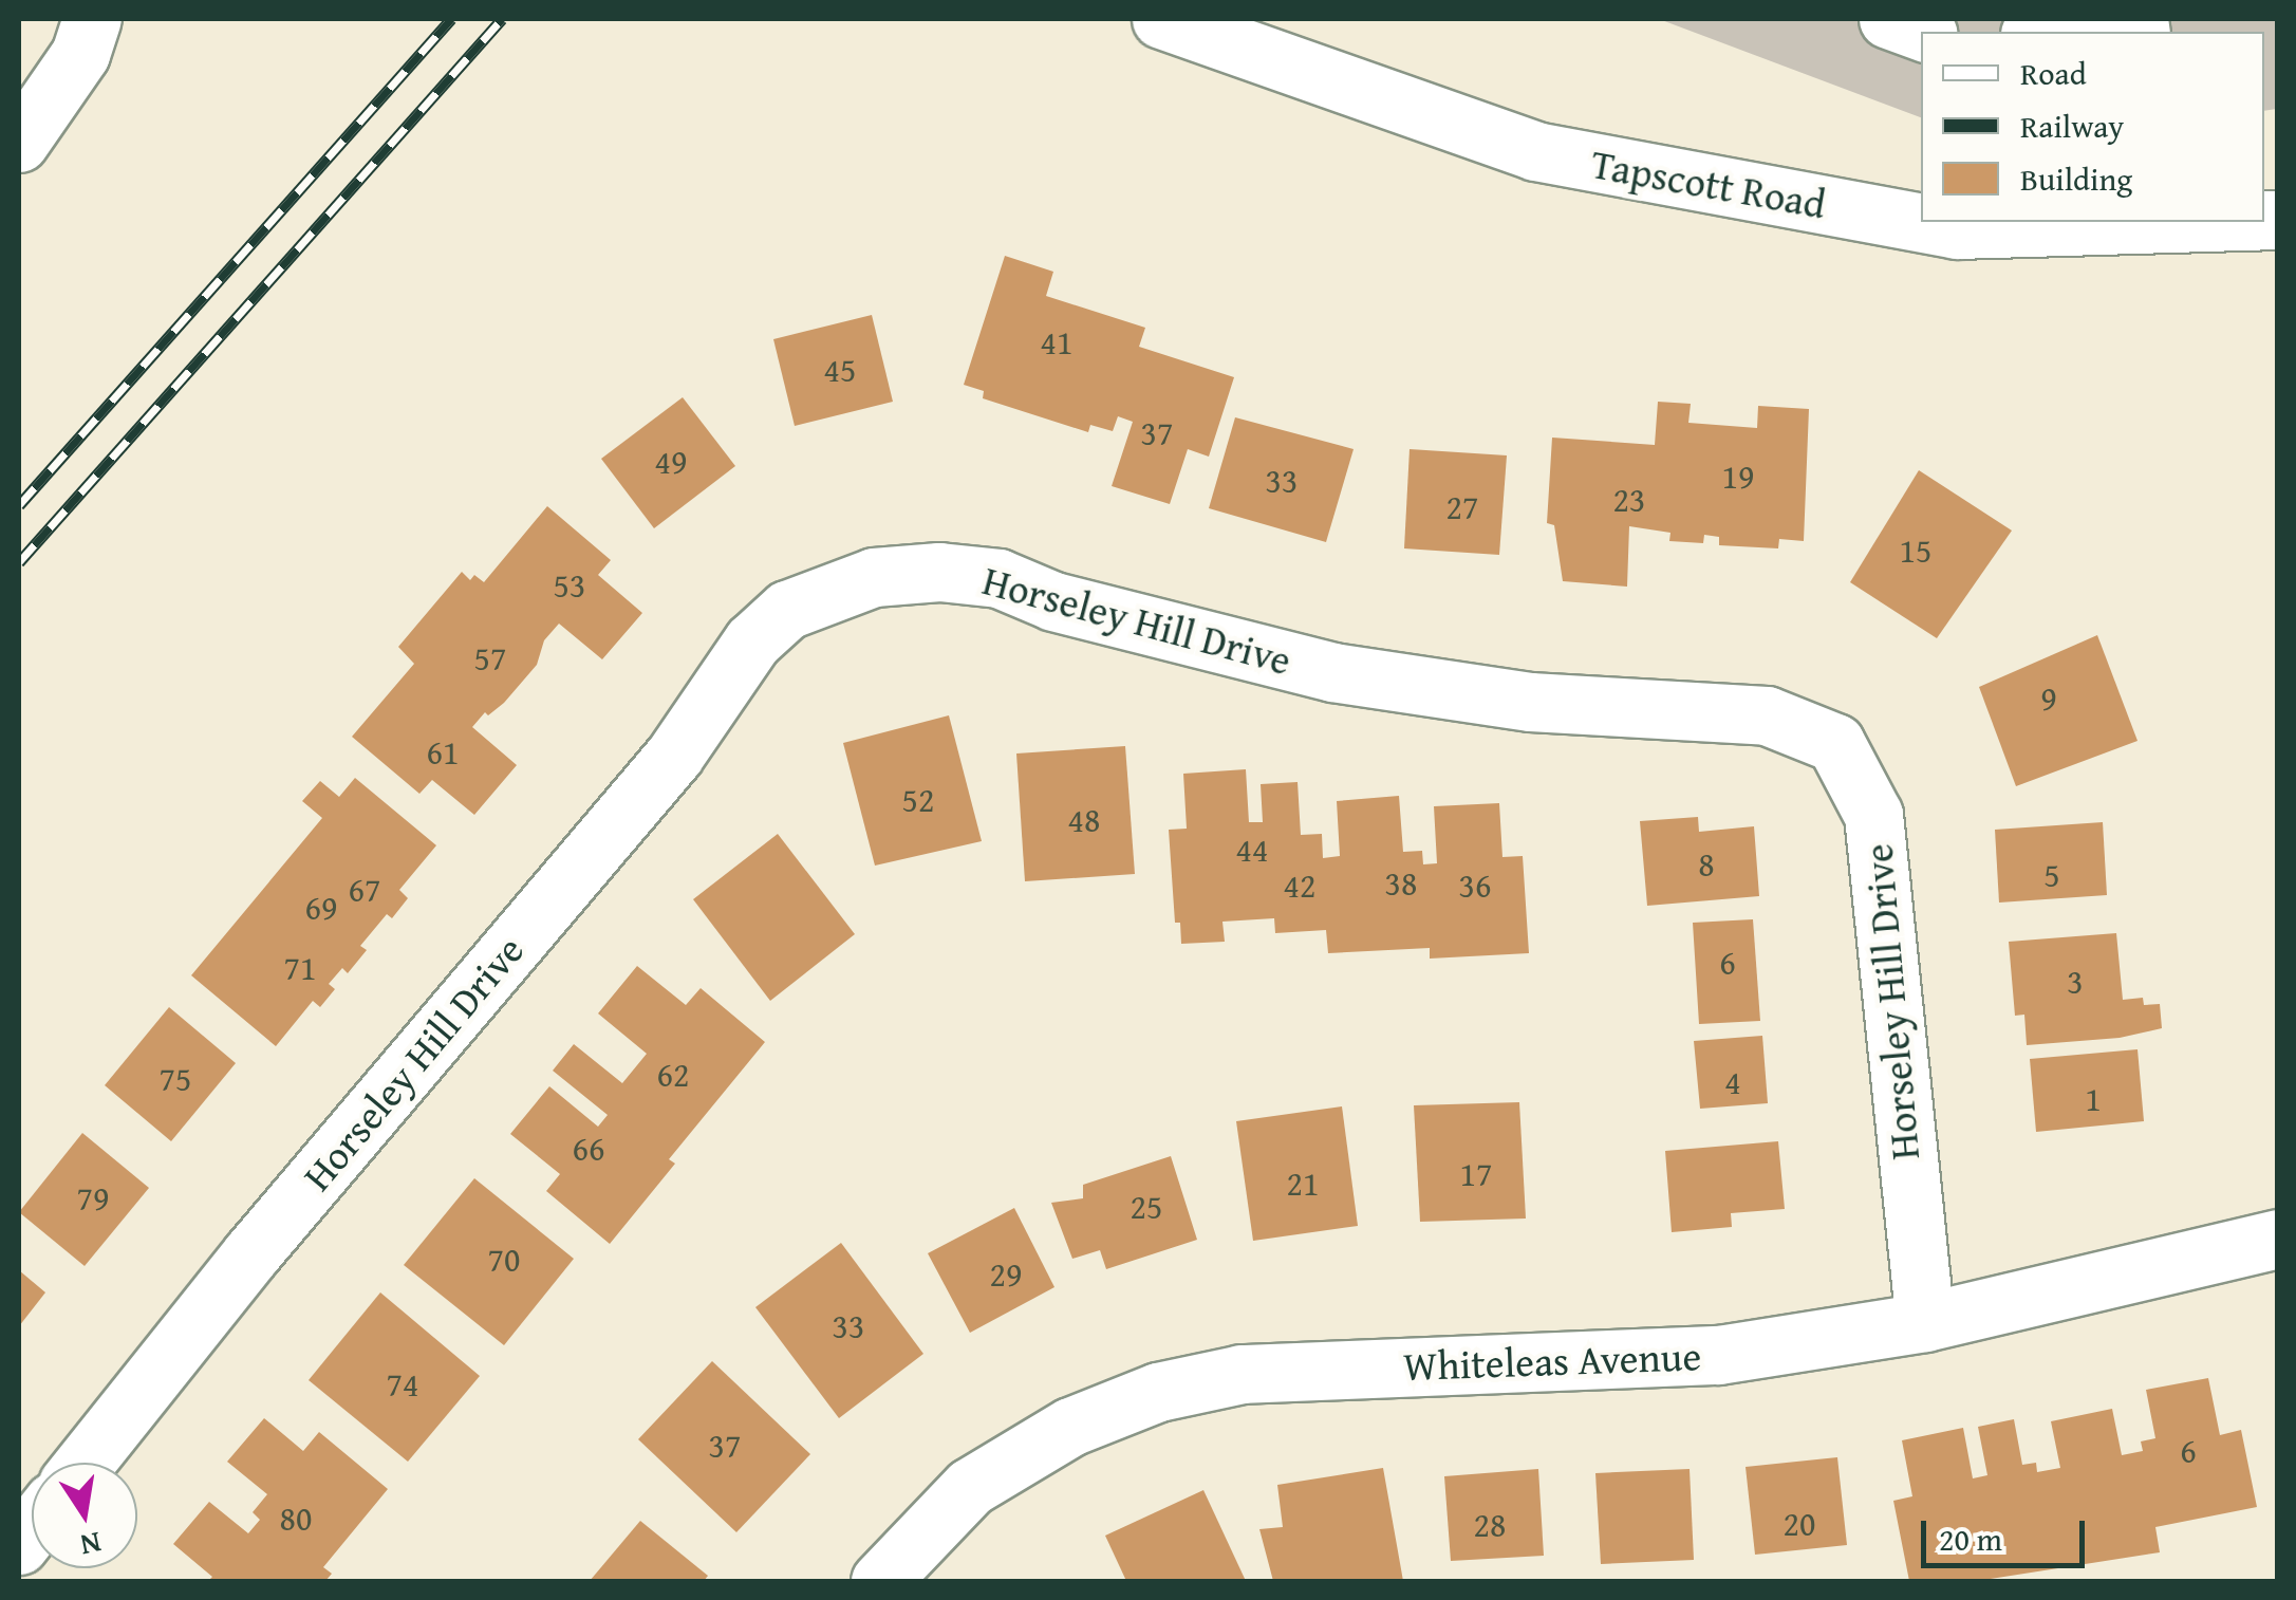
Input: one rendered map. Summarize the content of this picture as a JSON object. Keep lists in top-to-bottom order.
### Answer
{
  "streets": {
    "street": ["Tapscott Road", "Horseley Hill Drive", "Whiteleas Avenue"]
  },
  "crossings": [
    ["Horseley Hill Drive", "Whiteleas Avenue"]
  ],
  "house_numbers": [
    "41",
    "45",
    "37",
    "49",
    "19",
    "33",
    "23",
    "27",
    "15",
    "53",
    "57",
    "9",
    "61",
    "52",
    "48",
    "44",
    "8",
    "5",
    "38",
    "42",
    "36",
    "67",
    "69",
    "6",
    "71",
    "3",
    "62",
    "75",
    "4",
    "1",
    "66",
    "17",
    "21",
    "79",
    "25",
    "70",
    "29",
    "33",
    "74",
    "37",
    "6",
    "80",
    "20",
    "28"
  ],
  "legend": ["Road", "Railway", "Building"],
  "scale_bar": "20 m",
  "north": "bottom"
}
